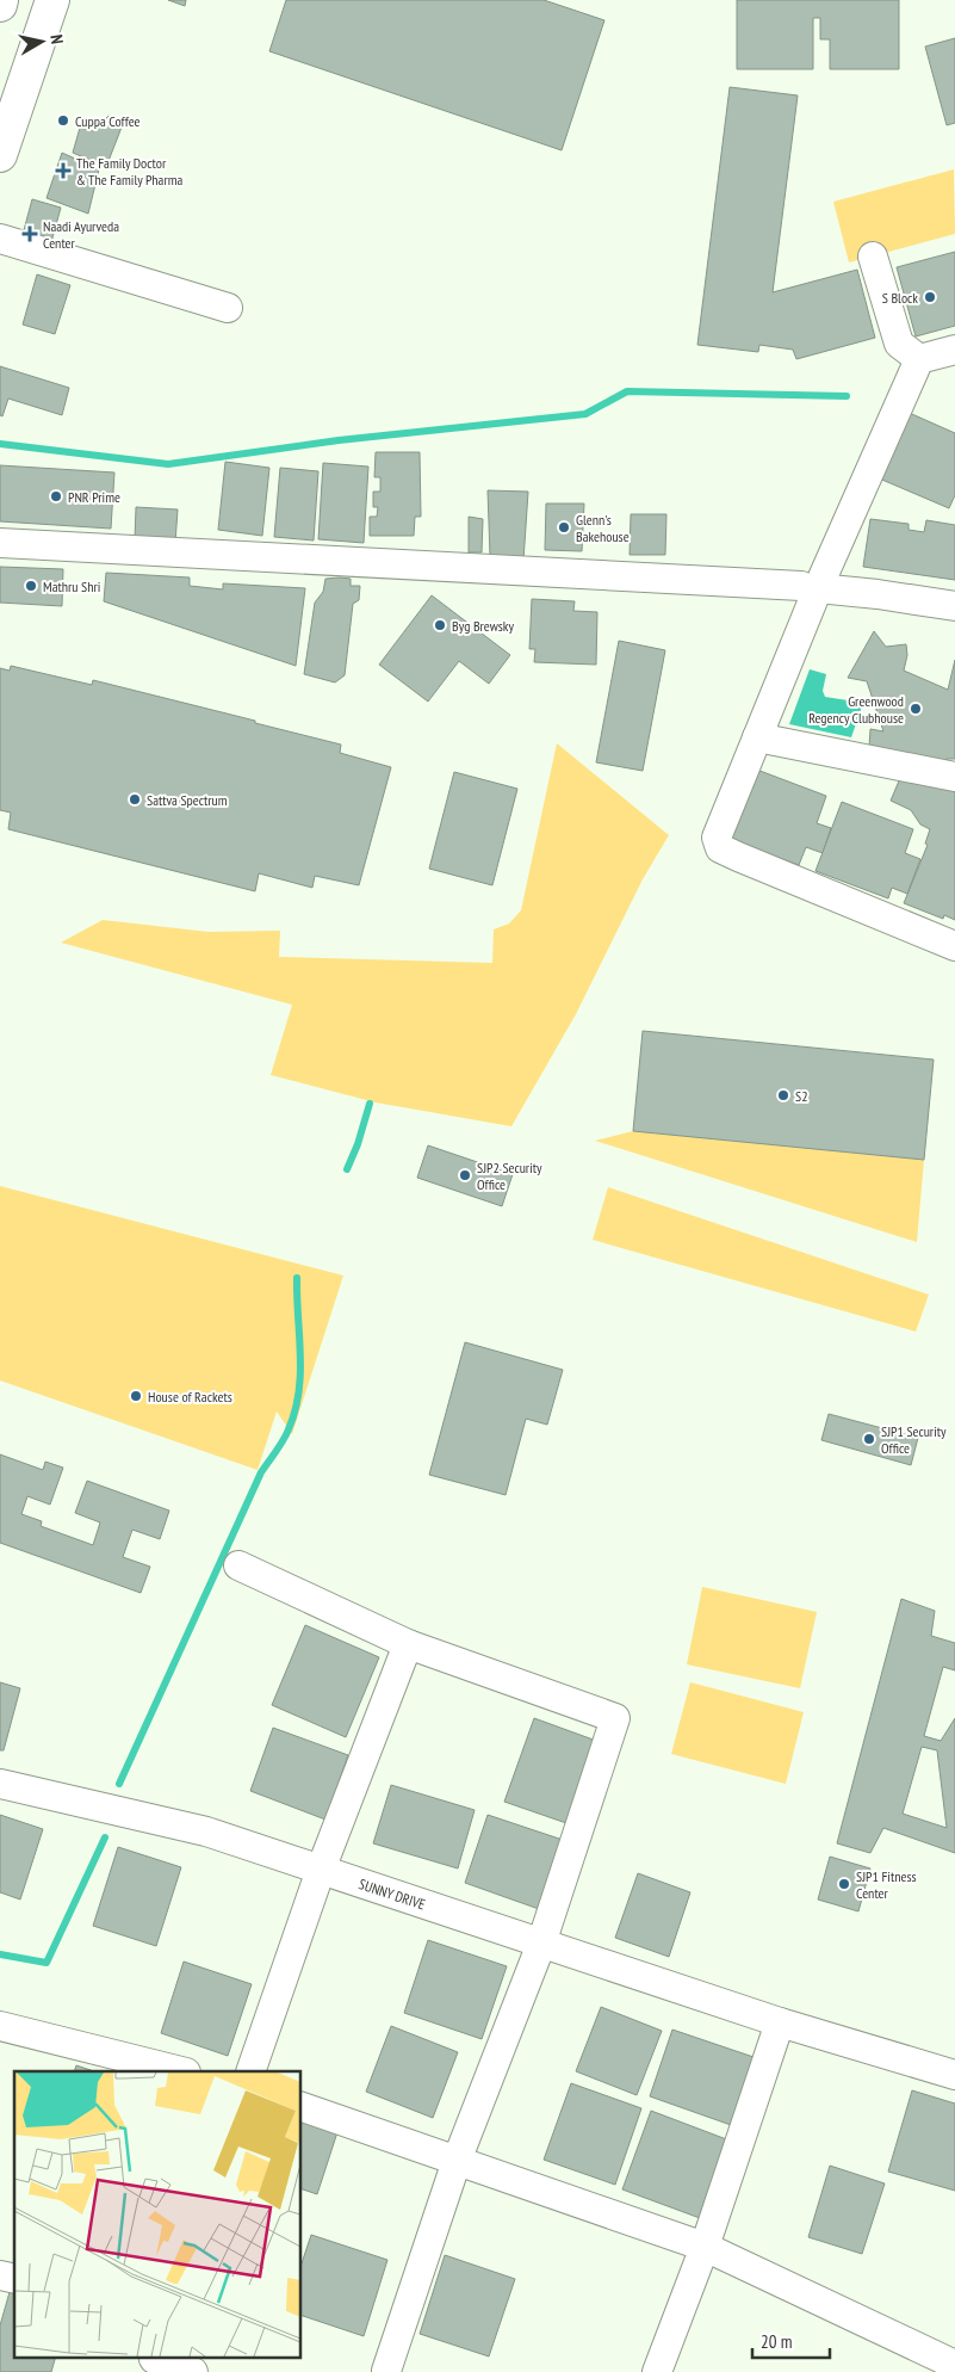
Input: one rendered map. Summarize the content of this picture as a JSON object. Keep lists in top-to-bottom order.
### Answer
{
  "streets": {
    "street": ["SUNNY DRIVE"]
  },
  "places": {
    "other": [
      "Cuppa Coffee",
      "S Block",
      "PNR Prime",
      "Glenn's Bakehouse",
      "Mathru Shri",
      "Byg Brewsky",
      "Greenwood Regency Clubhouse",
      "Sattva Spectrum",
      "S2",
      "SJP2 Security Office",
      "House of Rackets",
      "SJP1 Security Office",
      "SJP1 Fitness Center"
    ],
    "health": ["The Family Doctor & The Family Pharma", "Naadi Ayurveda Center"]
  },
  "scale_bar": "20 m",
  "north": "right"
}
